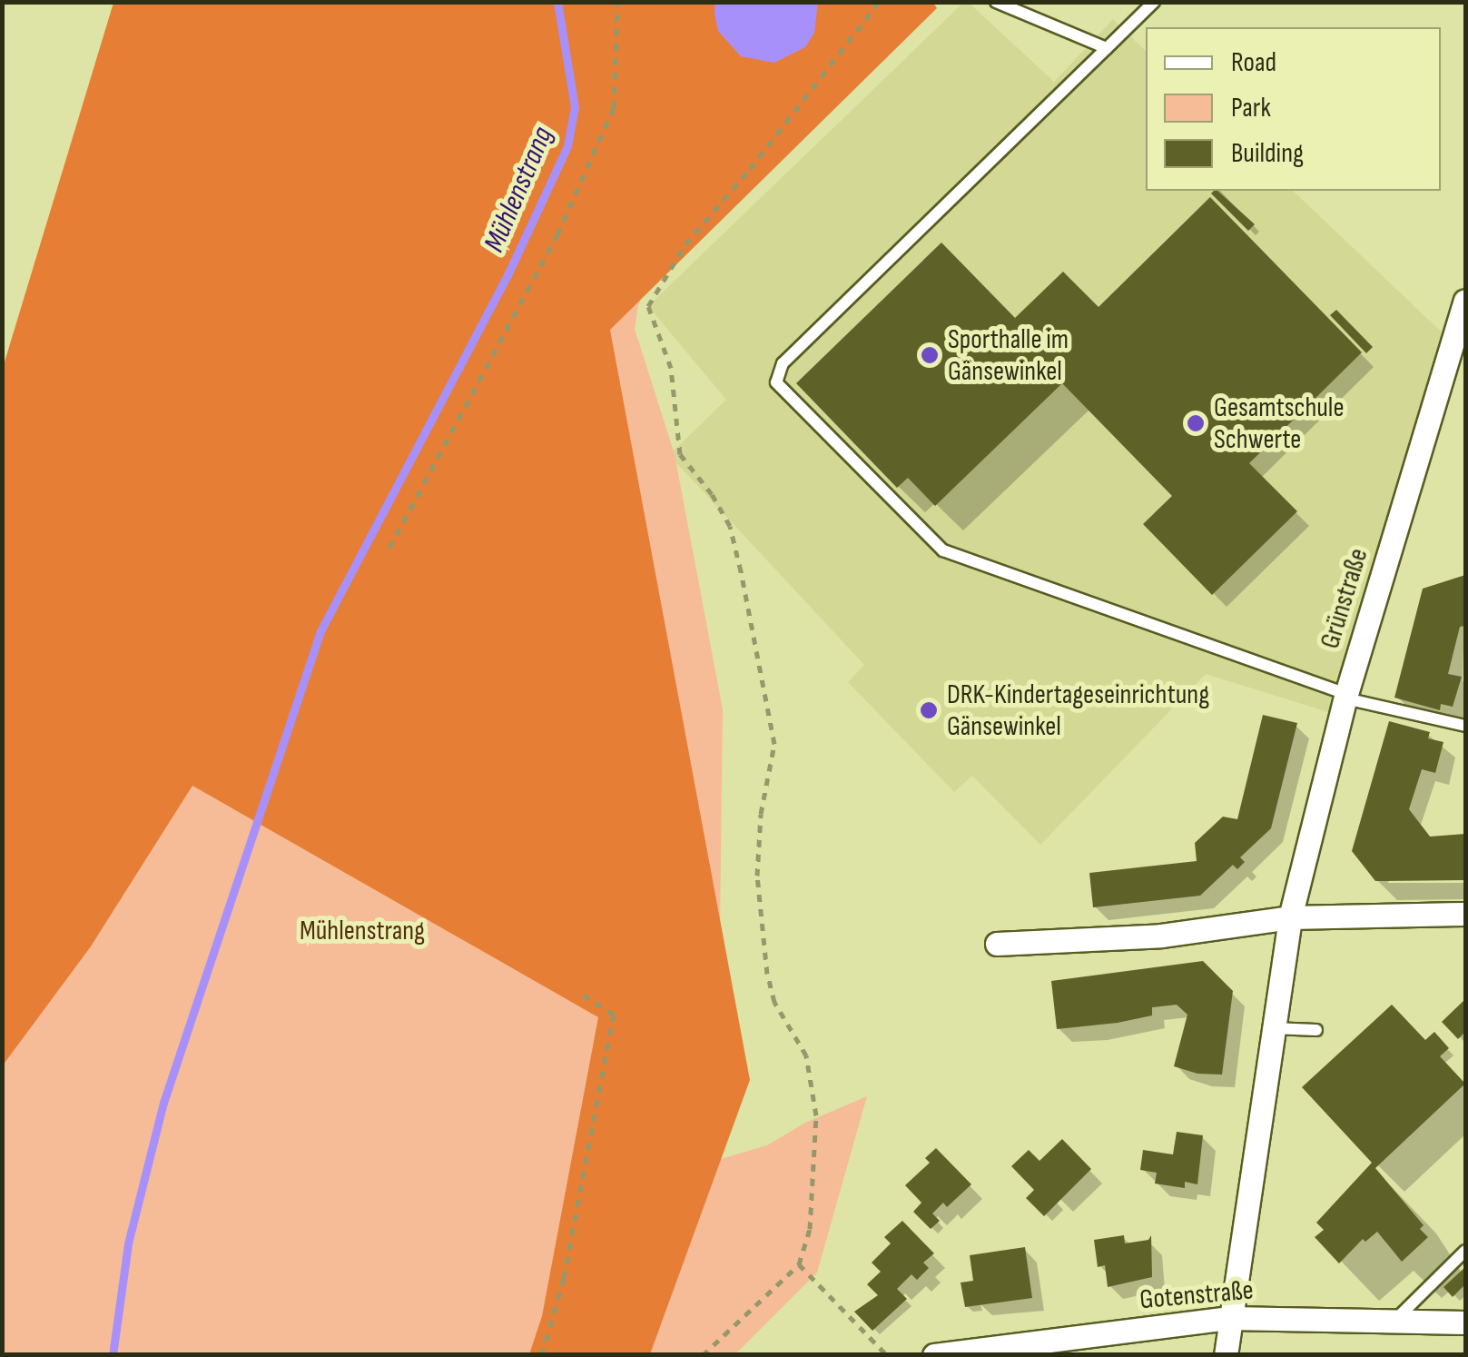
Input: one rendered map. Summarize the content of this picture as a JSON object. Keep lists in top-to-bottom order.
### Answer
{
  "streets": {
    "street": ["Grünstraße", "Gotenstraße"]
  },
  "crossings": [
    ["Grünstraße", "Gotenstraße"]
  ],
  "water": ["Mühlenstrang"],
  "parks": ["Mühlenstrang"],
  "places": ["Sporthalle im Gänsewinkel", "Gesamtschule Schwerte", "DRK-Kindertageseinrichtung Gänsewinkel"],
  "legend": ["Road", "Park", "Building"]
}
